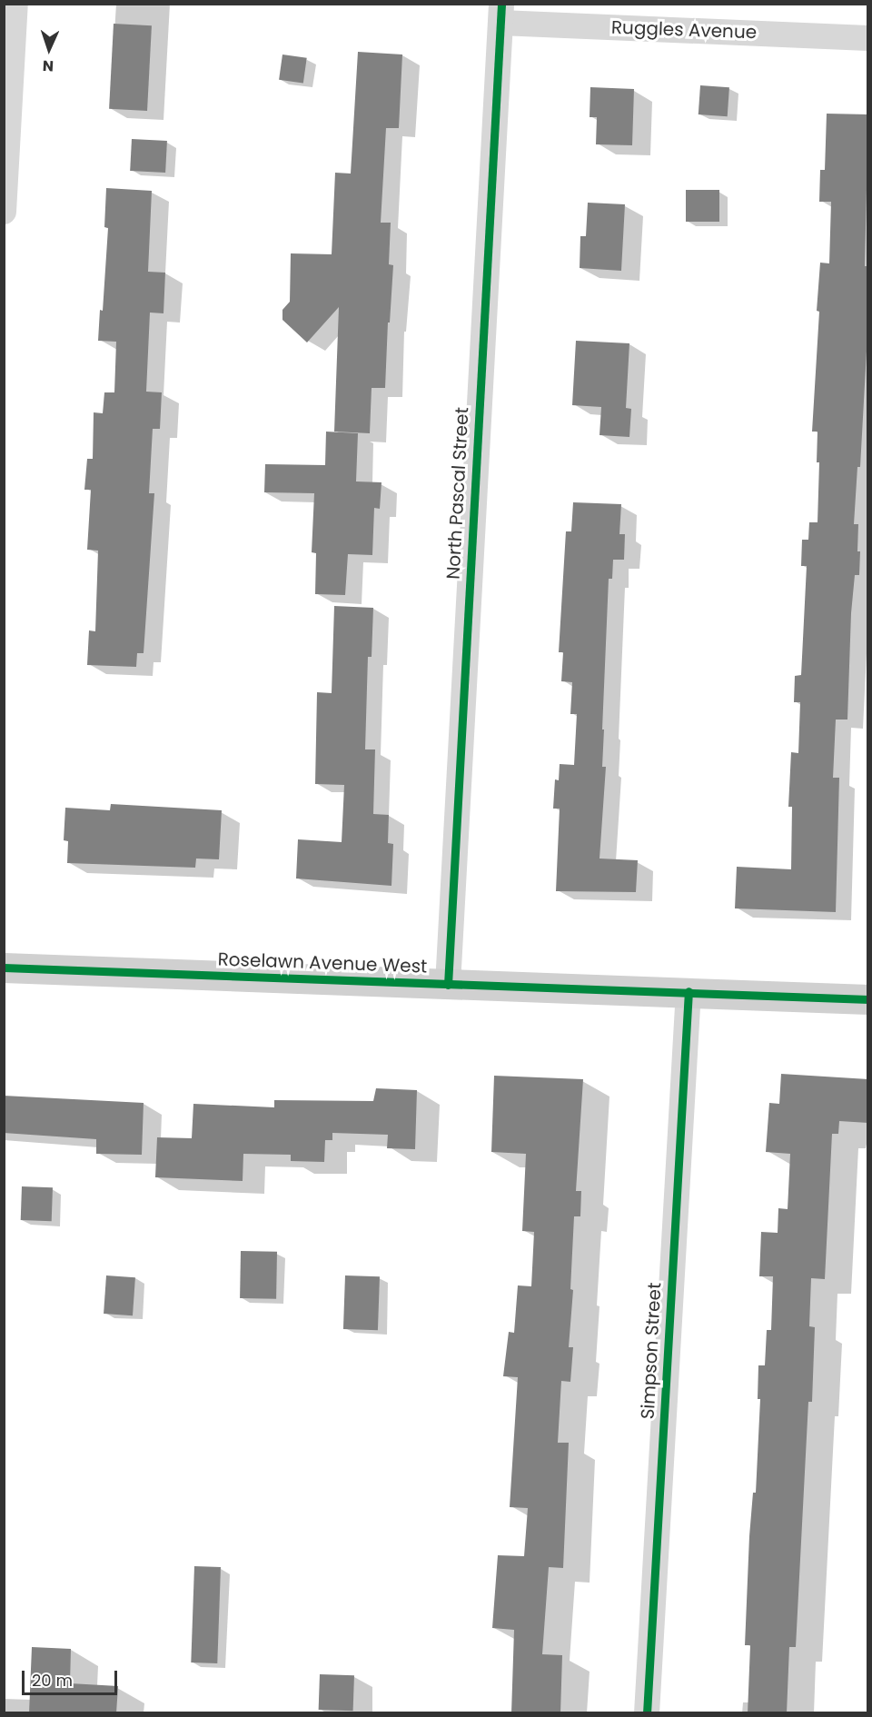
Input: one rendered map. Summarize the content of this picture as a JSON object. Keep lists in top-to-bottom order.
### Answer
{
  "streets": {
    "street": [
      "Ruggles Avenue",
      "North Pascal Street",
      "Roselawn Avenue West",
      "Simpson Street"
    ]
  },
  "crossings": [
    ["Ruggles Avenue", "North Pascal Street"],
    ["North Pascal Street", "Roselawn Avenue West"],
    ["Roselawn Avenue West", "Simpson Street"]
  ],
  "scale_bar": "20 m",
  "north": "bottom"
}
